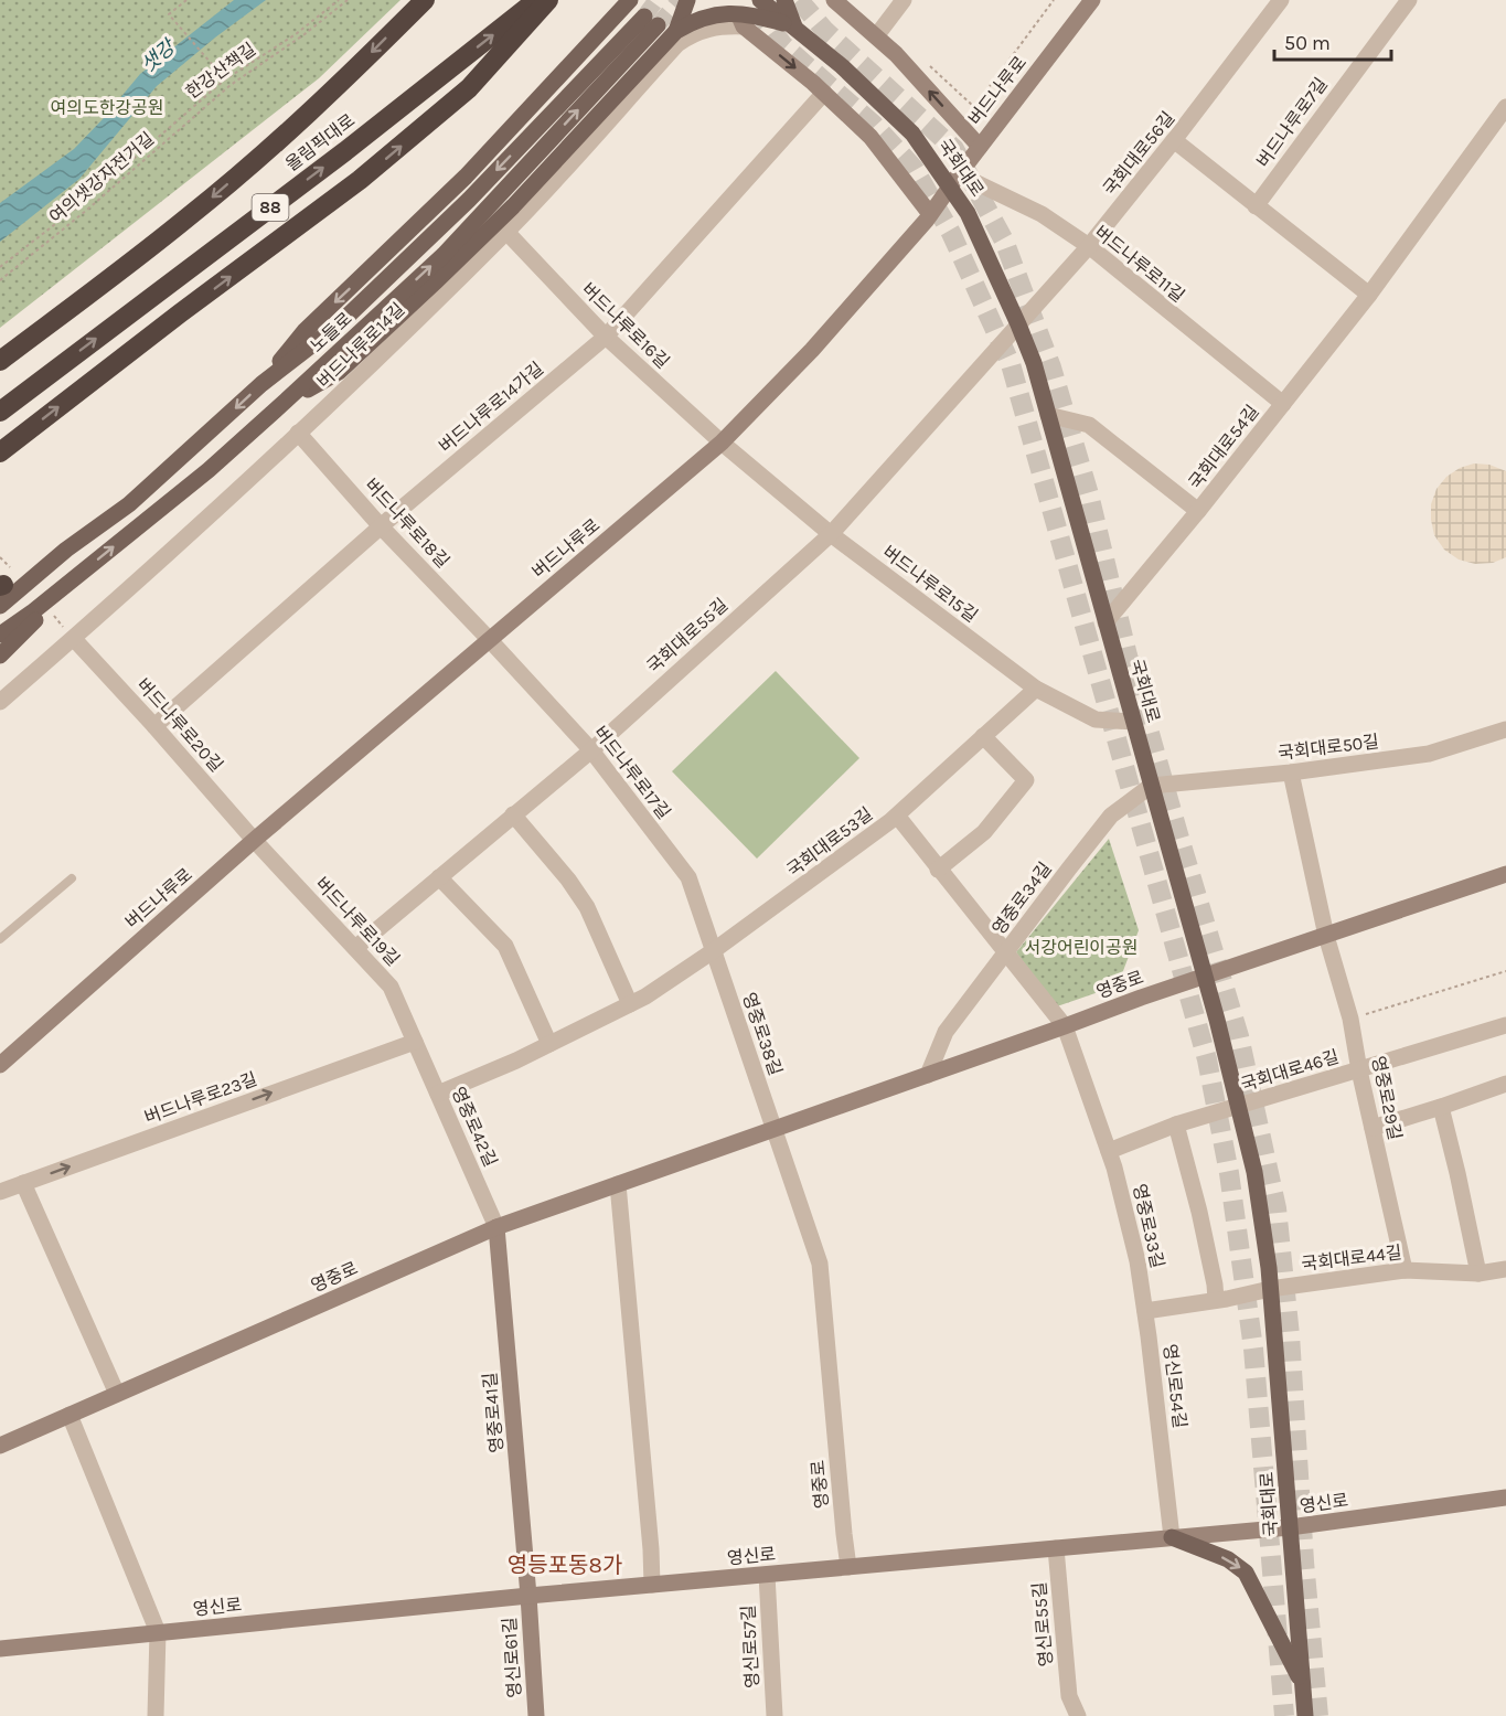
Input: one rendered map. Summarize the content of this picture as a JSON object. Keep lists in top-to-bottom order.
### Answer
{
  "streets": {
    "highway": ["올림픽대로", "88"],
    "main road": [
      "버드나루로",
      "국회대로",
      "노들로",
      "영중로",
      "영중로41길",
      "영신로",
      "영신로61길"
    ],
    "street": [
      "버드나루로7길",
      "국회대로56길",
      "버드나루로11길",
      "버드나루로16길",
      "버드나루로14길",
      "버드나루로14가길",
      "국회대로54길",
      "버드나루로18길",
      "버드나루로15길",
      "국회대로55길",
      "버드나루로20길",
      "국회대로50길",
      "버드나루로17길",
      "국회대로53길",
      "영중로34길",
      "버드나루로19길",
      "영중로38길",
      "국회대로46길",
      "버드나루로23길",
      "영중로29길",
      "영중로42길",
      "영중로33길",
      "국회대로44길",
      "영신로54길",
      "영신로55길",
      "영신로57길"
    ],
    "path": ["한강산책길", "여의샛강자전거길"]
  },
  "crossings": [
    ["버드나루로", "국회대로"],
    ["버드나루로", "버드나루로11길"],
    ["버드나루로", "버드나루로16길"],
    ["버드나루로", "버드나루로18길"],
    ["버드나루로", "버드나루로15길"],
    ["버드나루로", "버드나루로20길"],
    ["버드나루로", "버드나루로17길"],
    ["버드나루로", "버드나루로19길"],
    ["국회대로56길", "국회대로"],
    ["국회대로56길", "버드나루로11길"],
    ["국회대로56길", "국회대로55길"],
    ["국회대로", "버드나루로11길"],
    ["국회대로", "국회대로54길"],
    ["국회대로", "버드나루로15길"],
    ["국회대로", "국회대로55길"],
    ["국회대로", "국회대로50길"],
    ["국회대로", "영중로34길"],
    ["국회대로", "영중로"],
    ["국회대로", "국회대로46길"],
    ["국회대로", "국회대로44길"],
    ["국회대로", "영신로"],
    ["버드나루로11길", "국회대로54길"],
    ["버드나루로16길", "버드나루로14길"],
    ["버드나루로16길", "버드나루로14가길"],
    ["버드나루로16길", "버드나루로15길"],
    ["버드나루로14길", "버드나루로18길"],
    ["버드나루로14길", "버드나루로20길"],
    ["버드나루로14가길", "버드나루로18길"],
    ["버드나루로14가길", "버드나루로20길"],
    ["버드나루로18길", "버드나루로17길"],
    ["버드나루로15길", "국회대로55길"],
    ["버드나루로15길", "국회대로53길"],
    ["국회대로55길", "버드나루로17길"],
    ["국회대로55길", "버드나루로19길"],
    ["버드나루로20길", "버드나루로19길"],
    ["국회대로50길", "영중로34길"],
    ["버드나루로17길", "국회대로53길"],
    ["버드나루로17길", "영중로38길"],
    ["국회대로53길", "영중로34길"],
    ["국회대로53길", "영중로38길"],
    ["국회대로53길", "영중로42길"],
    ["영중로34길", "영중로"],
    ["영중로34길", "영중로33길"],
    ["버드나루로19길", "버드나루로23길"],
    ["버드나루로19길", "영중로42길"],
    ["영중로", "영중로38길"],
    ["영중로", "영중로29길"],
    ["영중로", "영중로42길"],
    ["영중로", "영중로33길"],
    ["영중로", "영중로41길"],
    ["영중로", "영신로"],
    ["국회대로46길", "영중로29길"],
    ["버드나루로23길", "영중로42길"],
    ["영중로29길", "국회대로44길"],
    ["영중로42길", "영중로41길"],
    ["영중로33길", "영신로54길"],
    ["영신로54길", "영신로"],
    ["영중로41길", "영신로"],
    ["영중로41길", "영신로61길"],
    ["영신로", "영신로55길"],
    ["영신로", "영신로57길"],
    ["영신로", "영신로61길"]
  ],
  "one_way": ["버드나루로23길"],
  "districts": ["영등포동8가"],
  "water": ["샛강"],
  "parks": ["여의도한강공원", "서강어린이공원"],
  "scale_bar": "50 m"
}
